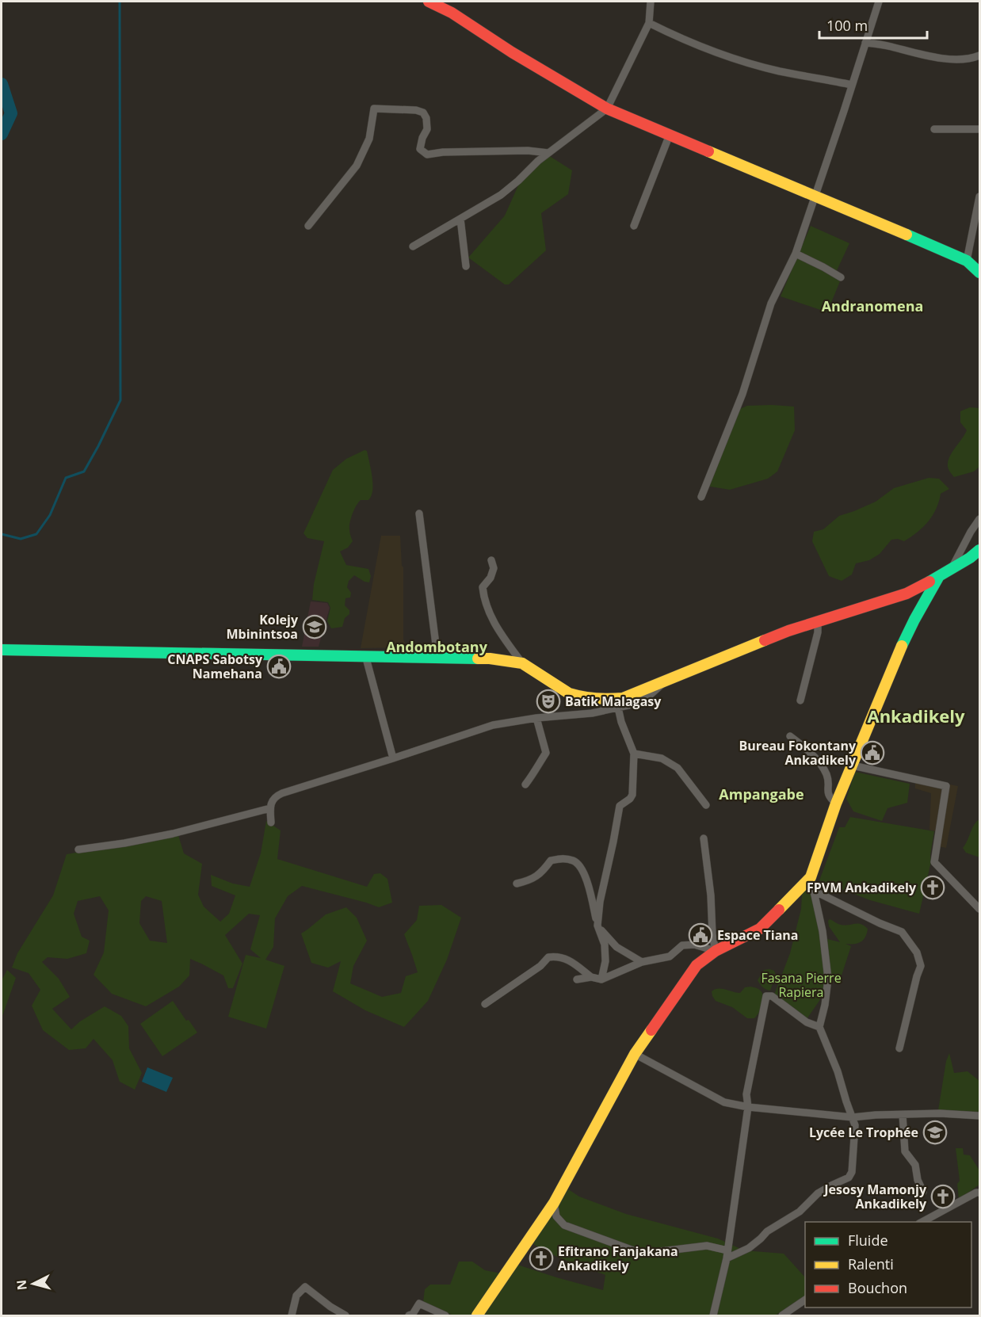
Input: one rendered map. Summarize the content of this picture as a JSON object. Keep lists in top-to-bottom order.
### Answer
{
  "districts": [
    "Andranomena",
    "Andombotany",
    "Ankadikely",
    "Ampangabe"
  ],
  "parks": ["Fasana Pierre Rapiera"],
  "places": {
    "school or university": ["Kolejy Mbinintsoa", "Lycée Le Trophée"],
    "public building": ["CNAPS Sabotsy Namehana", "Bureau Fokontany Ankadikely", "Espace Tiana"],
    "theatre": ["Batik Malagasy"],
    "church": ["FPVM Ankadikely", "Jesosy Mamonjy Ankadikely", "Efitrano Fanjakana Ankadikely"]
  },
  "legend": ["Fluide", "Ralenti", "Bouchon"],
  "scale_bar": "100 m",
  "north": "left"
}
